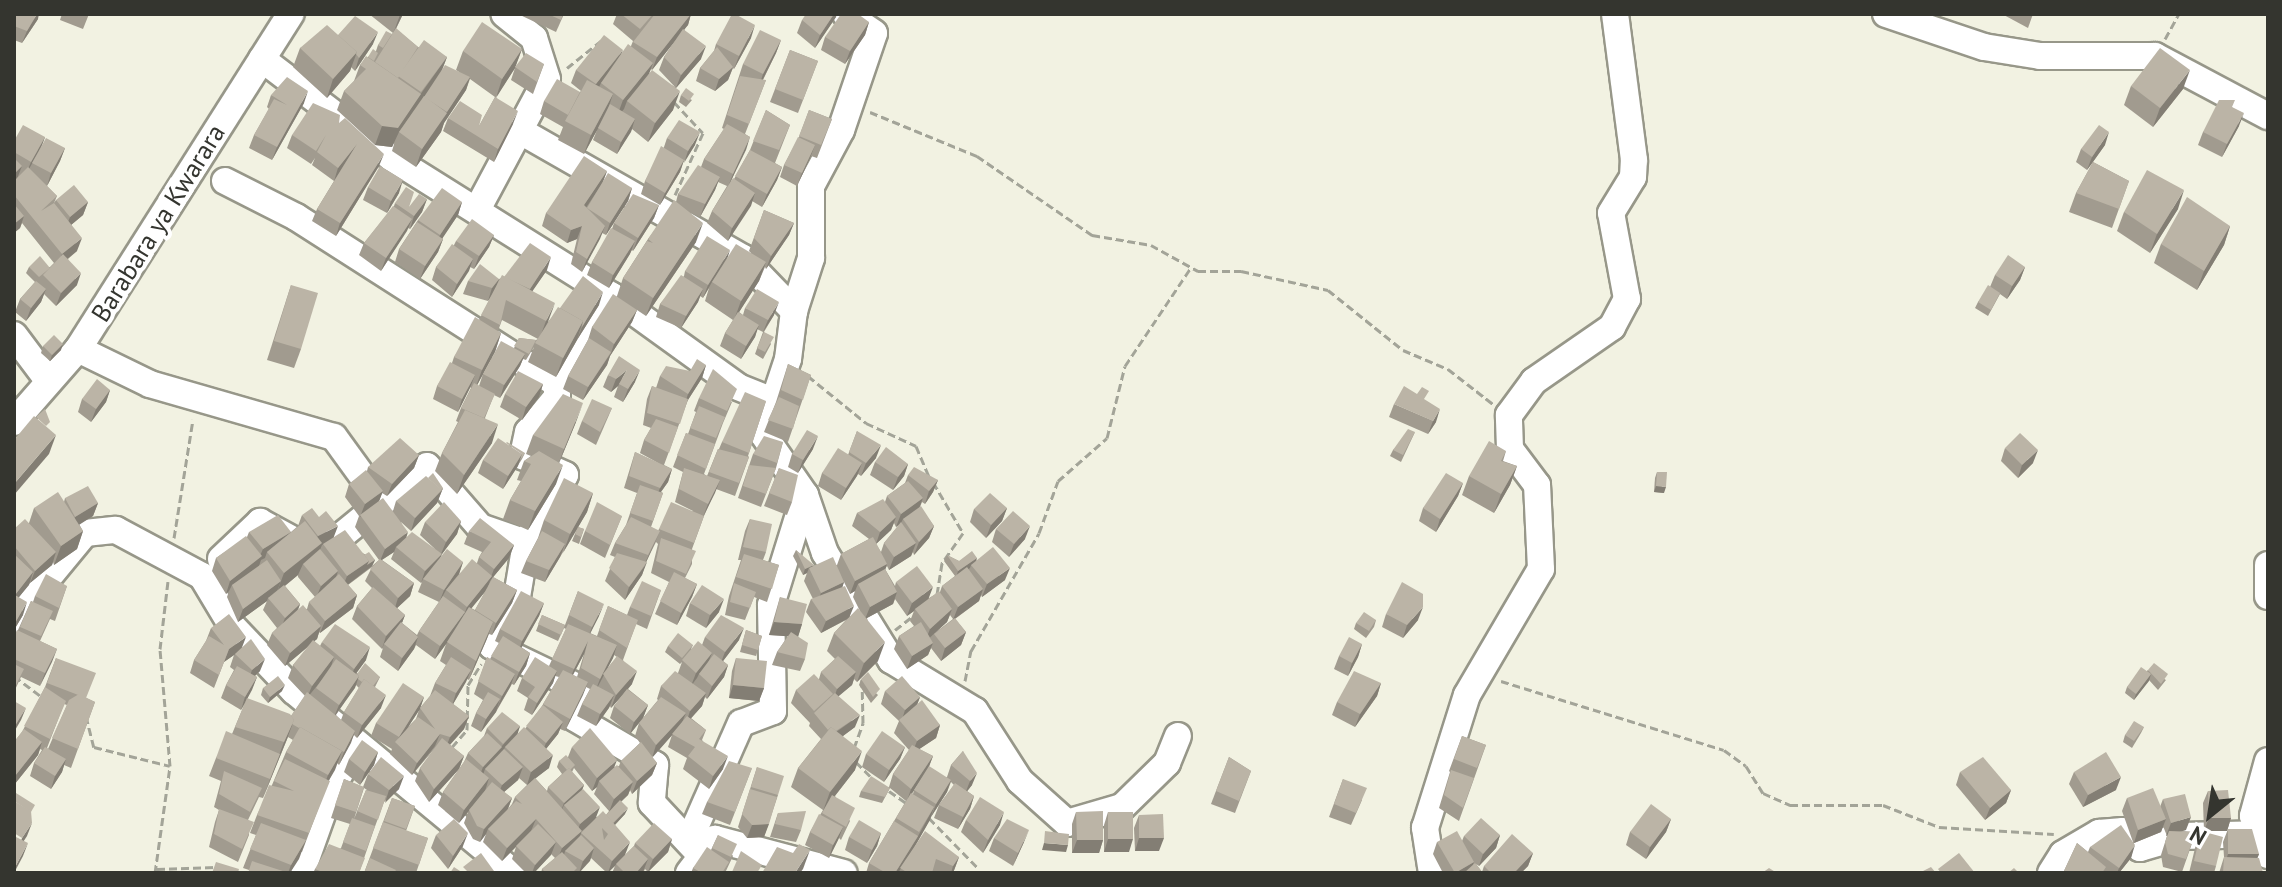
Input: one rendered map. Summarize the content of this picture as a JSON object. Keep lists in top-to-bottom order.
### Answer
{
  "streets": {
    "street": ["Barabara ya Kwarara"]
  },
  "north": "bottom left"
}
